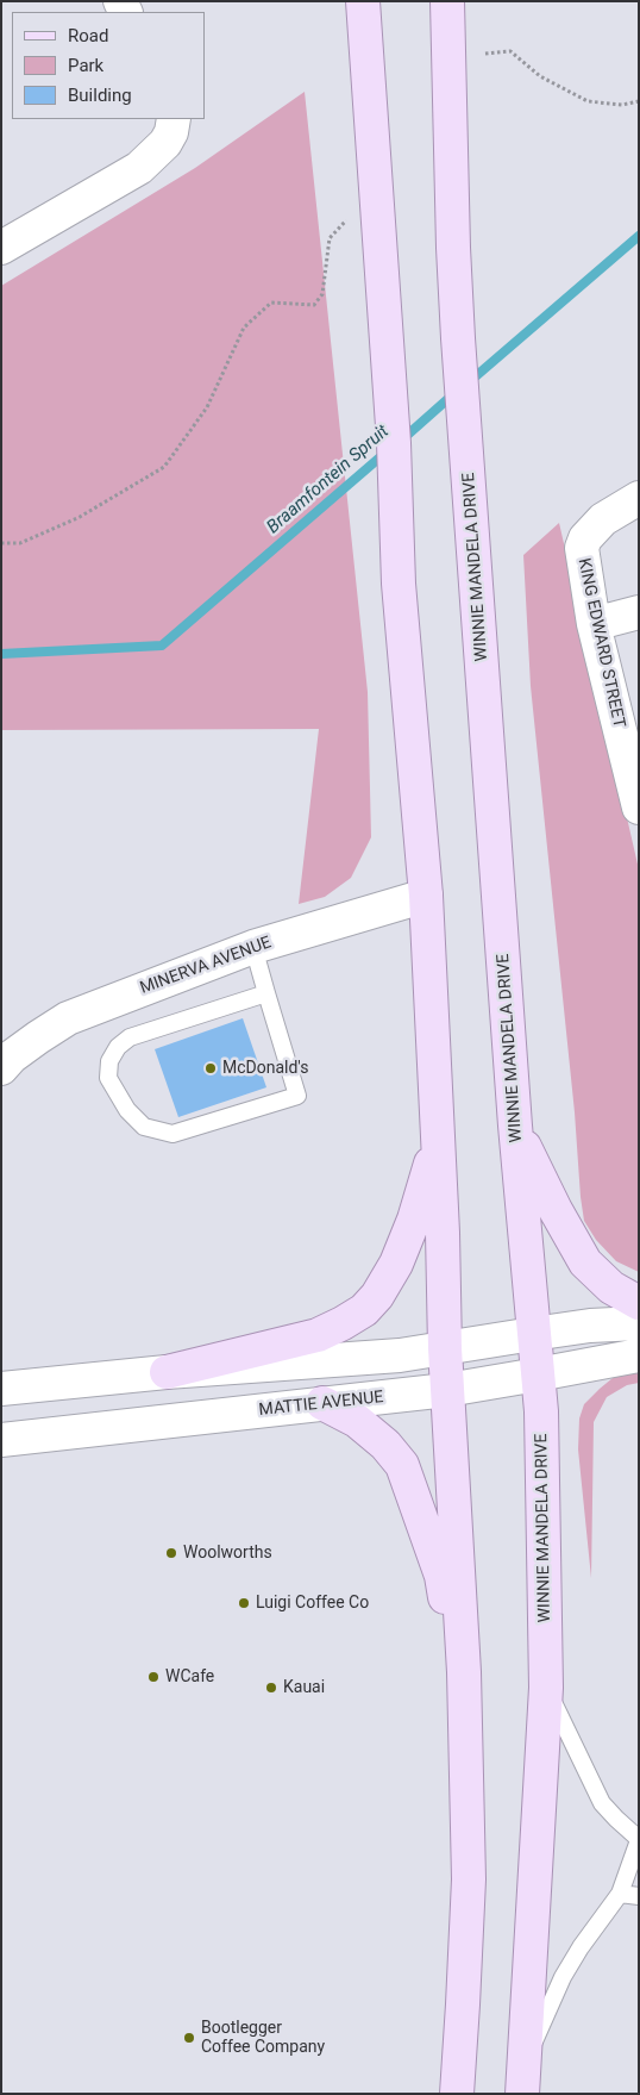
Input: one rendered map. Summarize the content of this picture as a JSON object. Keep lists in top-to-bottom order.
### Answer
{
  "streets": {
    "main road": ["WINNIE MANDELA DRIVE"],
    "street": ["KING EDWARD STREET", "MINERVA AVENUE", "MATTIE AVENUE"]
  },
  "crossings": [
    ["WINNIE MANDELA DRIVE", "MATTIE AVENUE"]
  ],
  "water": ["Braamfontein Spruit"],
  "places": [
    "McDonald's",
    "Woolworths",
    "Luigi Coffee Co",
    "WCafe",
    "Kauai",
    "Bootlegger Coffee Company"
  ],
  "legend": ["Road", "Park", "Building"]
}
